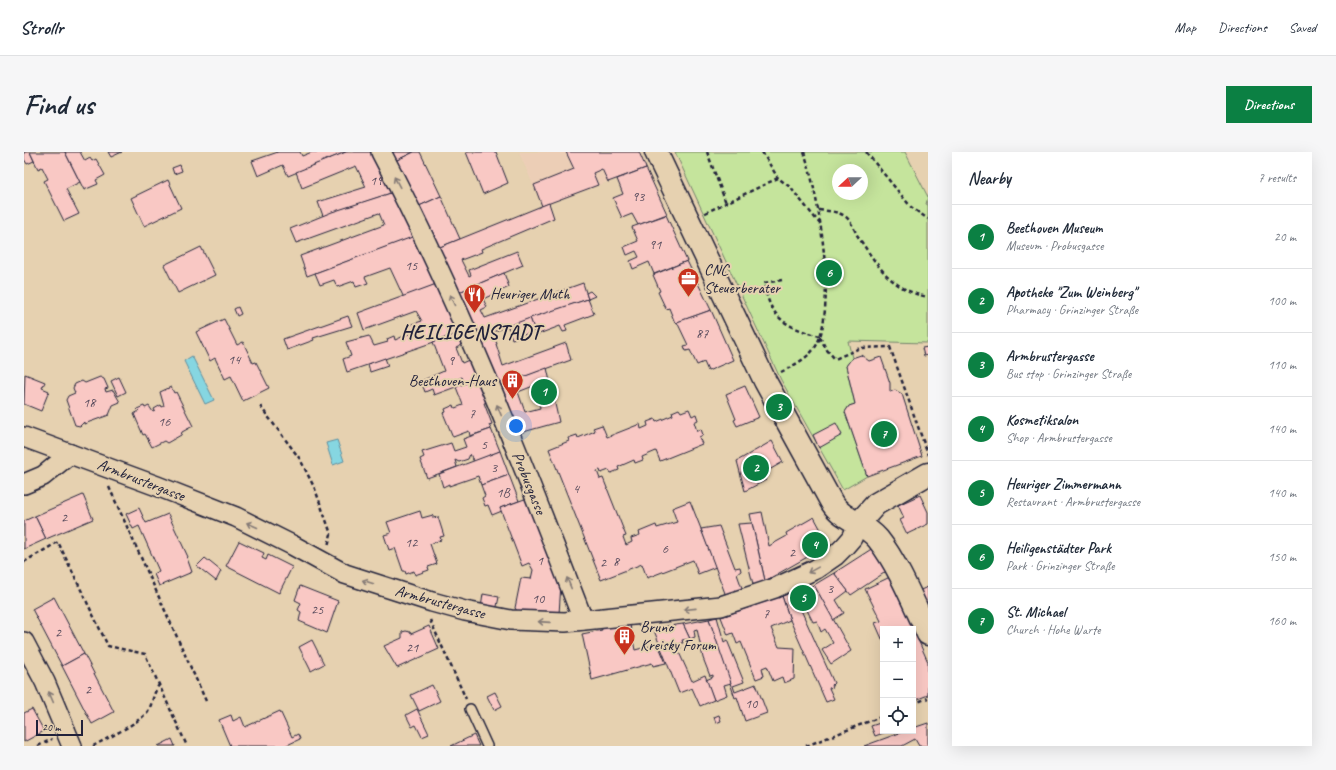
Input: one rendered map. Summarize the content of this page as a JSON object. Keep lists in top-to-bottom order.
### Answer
{
  "streets": {
    "street": ["Armbrustergasse", "Probusgasse"]
  },
  "crossings": [
    ["Armbrustergasse", "Probusgasse"]
  ],
  "one_way": ["Armbrustergasse", "Probusgasse"],
  "districts": ["HEILIGENSTADT"],
  "places": {
    "office": ["CNC Steuerberater"],
    "restaurant": ["Heuriger Muth"],
    "building": ["Beethoven-Haus", "Bruno Kreisky Forum"]
  },
  "house_numbers": [
    "19",
    "93",
    "91",
    "15",
    "87",
    "14",
    "9",
    "18",
    "7",
    "16",
    "5",
    "3",
    "4",
    "1B",
    "2",
    "12",
    "6",
    "2",
    "1",
    "8",
    "2",
    "3",
    "10",
    "25",
    "7",
    "2",
    "21",
    "2",
    "10"
  ],
  "scale_bar": "20 m",
  "north": "left",
  "page": {
    "header": "Strollr",
    "nav": ["Map", "Directions", "Saved"],
    "buttons": "Directions",
    "title": "Find us",
    "heading": ["Nearby", "7 results"],
    "list": [
      {
        "mark": "1",
        "name": "Beethoven Museum",
        "note": "Museum · Probusgasse",
        "value": "20 m"
      },
      {
        "mark": "2",
        "name": "Apotheke \"Zum Weinberg\"",
        "note": "Pharmacy · Grinzinger Straße",
        "value": "100 m"
      },
      {
        "mark": "3",
        "name": "Armbrustergasse",
        "note": "Bus stop · Grinzinger Straße",
        "value": "110 m"
      },
      {
        "mark": "4",
        "name": "Kosmetiksalon",
        "note": "Shop · Armbrustergasse",
        "value": "140 m"
      },
      {
        "mark": "5",
        "name": "Heuriger Zimmermann",
        "note": "Restaurant · Armbrustergasse",
        "value": "140 m"
      },
      {
        "mark": "6",
        "name": "Heiligenstädter Park",
        "note": "Park · Grinzinger Straße",
        "value": "150 m"
      },
      {
        "mark": "7",
        "name": "St. Michael",
        "note": "Church · Hohe Warte",
        "value": "160 m"
      }
    ],
    "pins": [
      "6",
      "1",
      "3",
      "7",
      "2",
      "4",
      "5"
    ],
    "map_buttons": ["+", "−"],
    "scale": "20 m"
  }
}
